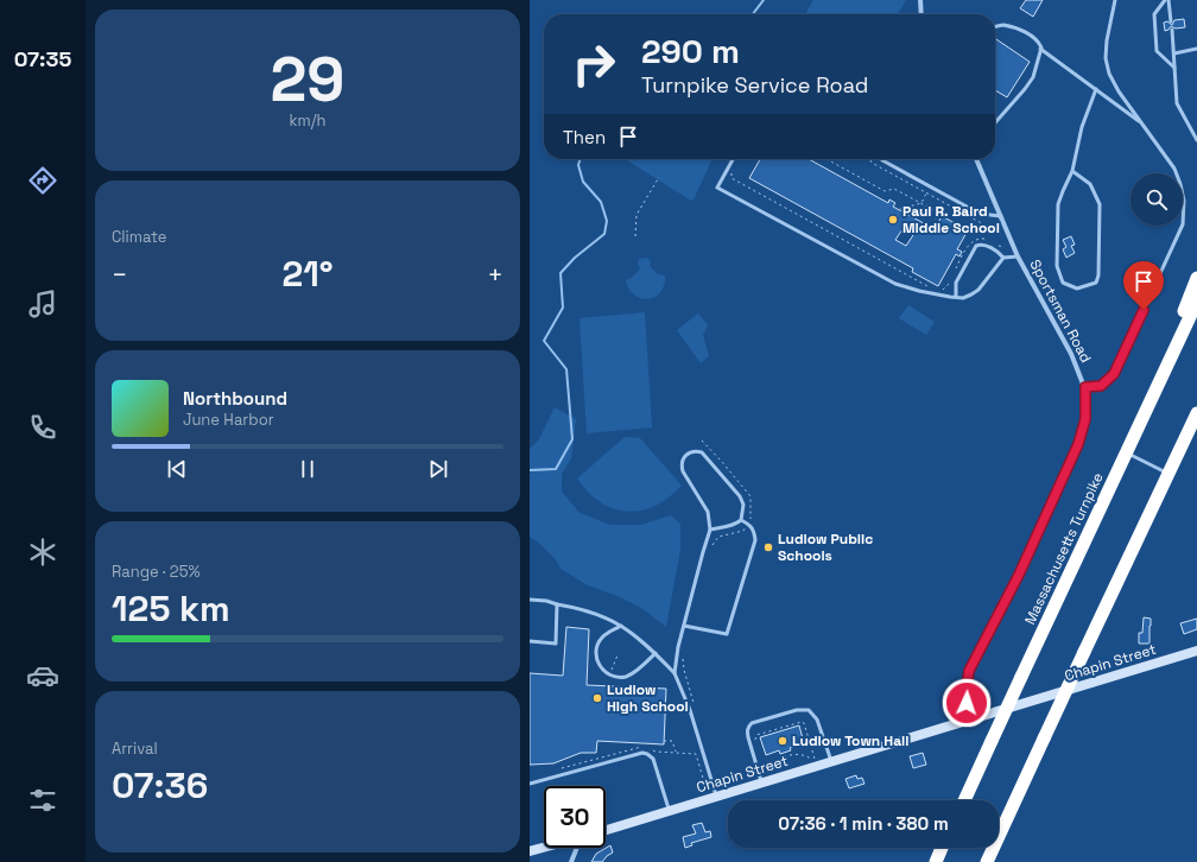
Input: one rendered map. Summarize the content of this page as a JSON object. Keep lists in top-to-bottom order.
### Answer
{
  "streets": {
    "highway": ["Massachusetts Turnpike"],
    "main road": ["Chapin Street"],
    "street": ["Sportsman Road"]
  },
  "crossings": [
    ["Sportsman Road", "Chapin Street"]
  ],
  "places": [
    "Paul R. Baird Middle School",
    "Ludlow Public Schools",
    "Ludlow High School",
    "Ludlow Town Hall"
  ],
  "page": {
    "tabs": "07:35",
    "tile": [
      ["29", "km/h"],
      "Climate",
      ["Range · 25%", "125 km"],
      ["Arrival", "07:36"]
    ],
    "turn": ["290 m", "Turnpike Service Road"],
    "then": "Then",
    "heat": ["−", "21°", "+"],
    "song": ["Northbound", "June Harbor"],
    "limit": "30",
    "trip": "07:36 · 1 min · 380 m"
  }
}
